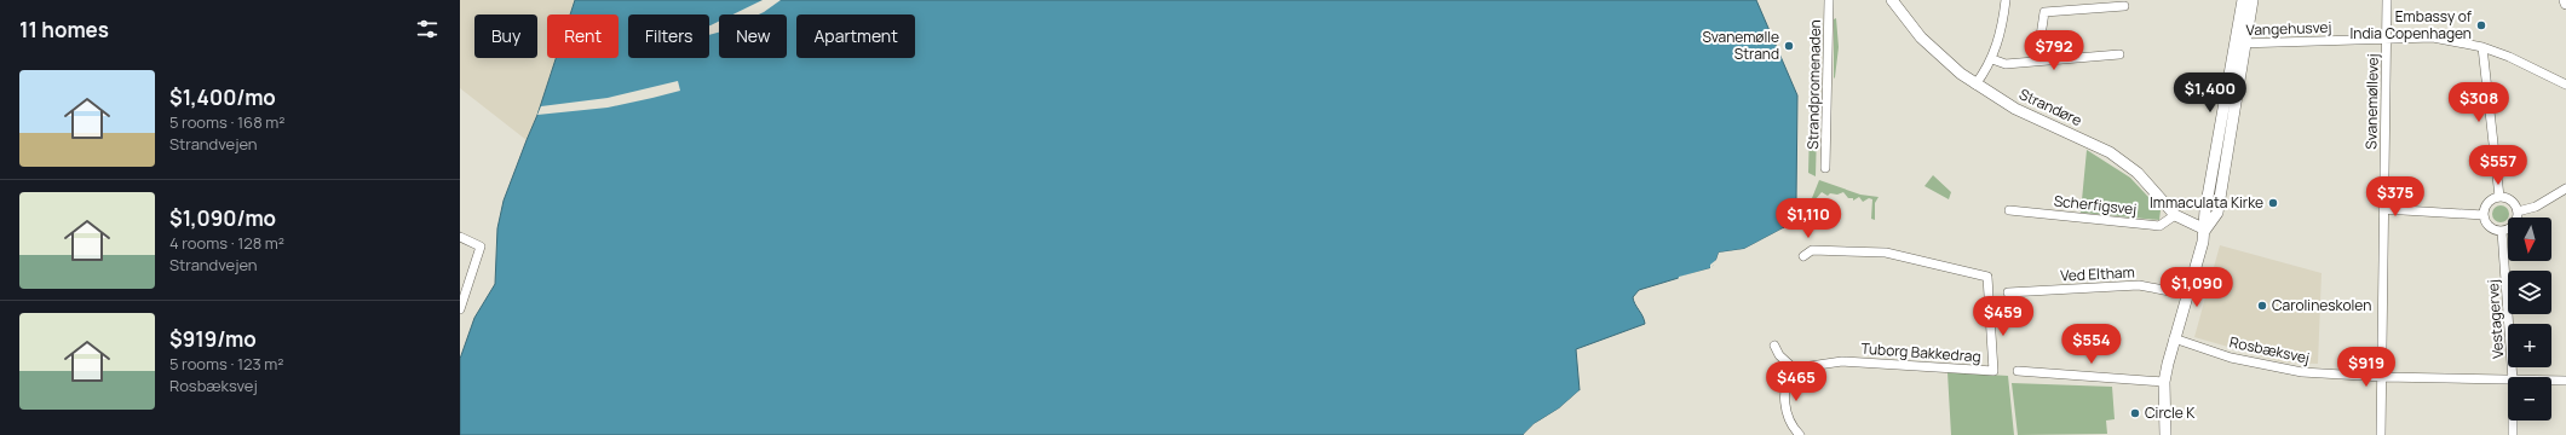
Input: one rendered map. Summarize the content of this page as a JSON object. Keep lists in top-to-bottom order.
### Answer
{
  "streets": {
    "street": [
      "Vangehusvej",
      "Strandpromenaden",
      "Svanemøllevej",
      "Strandøre",
      "Scherfigsvej",
      "Ved Eltham",
      "Vestagervej",
      "Rosbæksvej",
      "Tuborg Bakkedrag"
    ]
  },
  "crossings": [
    ["Vangehusvej", "Svanemøllevej"],
    ["Svanemøllevej", "Rosbæksvej"],
    ["Strandøre", "Scherfigsvej"]
  ],
  "places": [
    "Embassy of India Copenhagen",
    "Svanemølle Strand",
    "Immaculata Kirke",
    "Carolineskolen",
    "Circle K"
  ],
  "north": "bottom",
  "page": {
    "heading": "11 homes",
    "chip": [
      "Buy",
      "Rent",
      "Filters",
      "New",
      "Apartment"
    ],
    "price": [
      "$792",
      "$1,400",
      "$308",
      "$557",
      "$375",
      "$1,110",
      "$1,090",
      "$459",
      "$554",
      "$919",
      "$465"
    ],
    "list": [
      {
        "name": "$1,400/mo",
        "note": "5 rooms · 168 m² · Strandvejen"
      },
      {
        "name": "$1,090/mo",
        "note": "4 rooms · 128 m² · Strandvejen"
      },
      {
        "name": "$919/mo",
        "note": "5 rooms · 123 m² · Rosbæksvej"
      }
    ],
    "map_buttons": ["+", "−"]
  }
}
